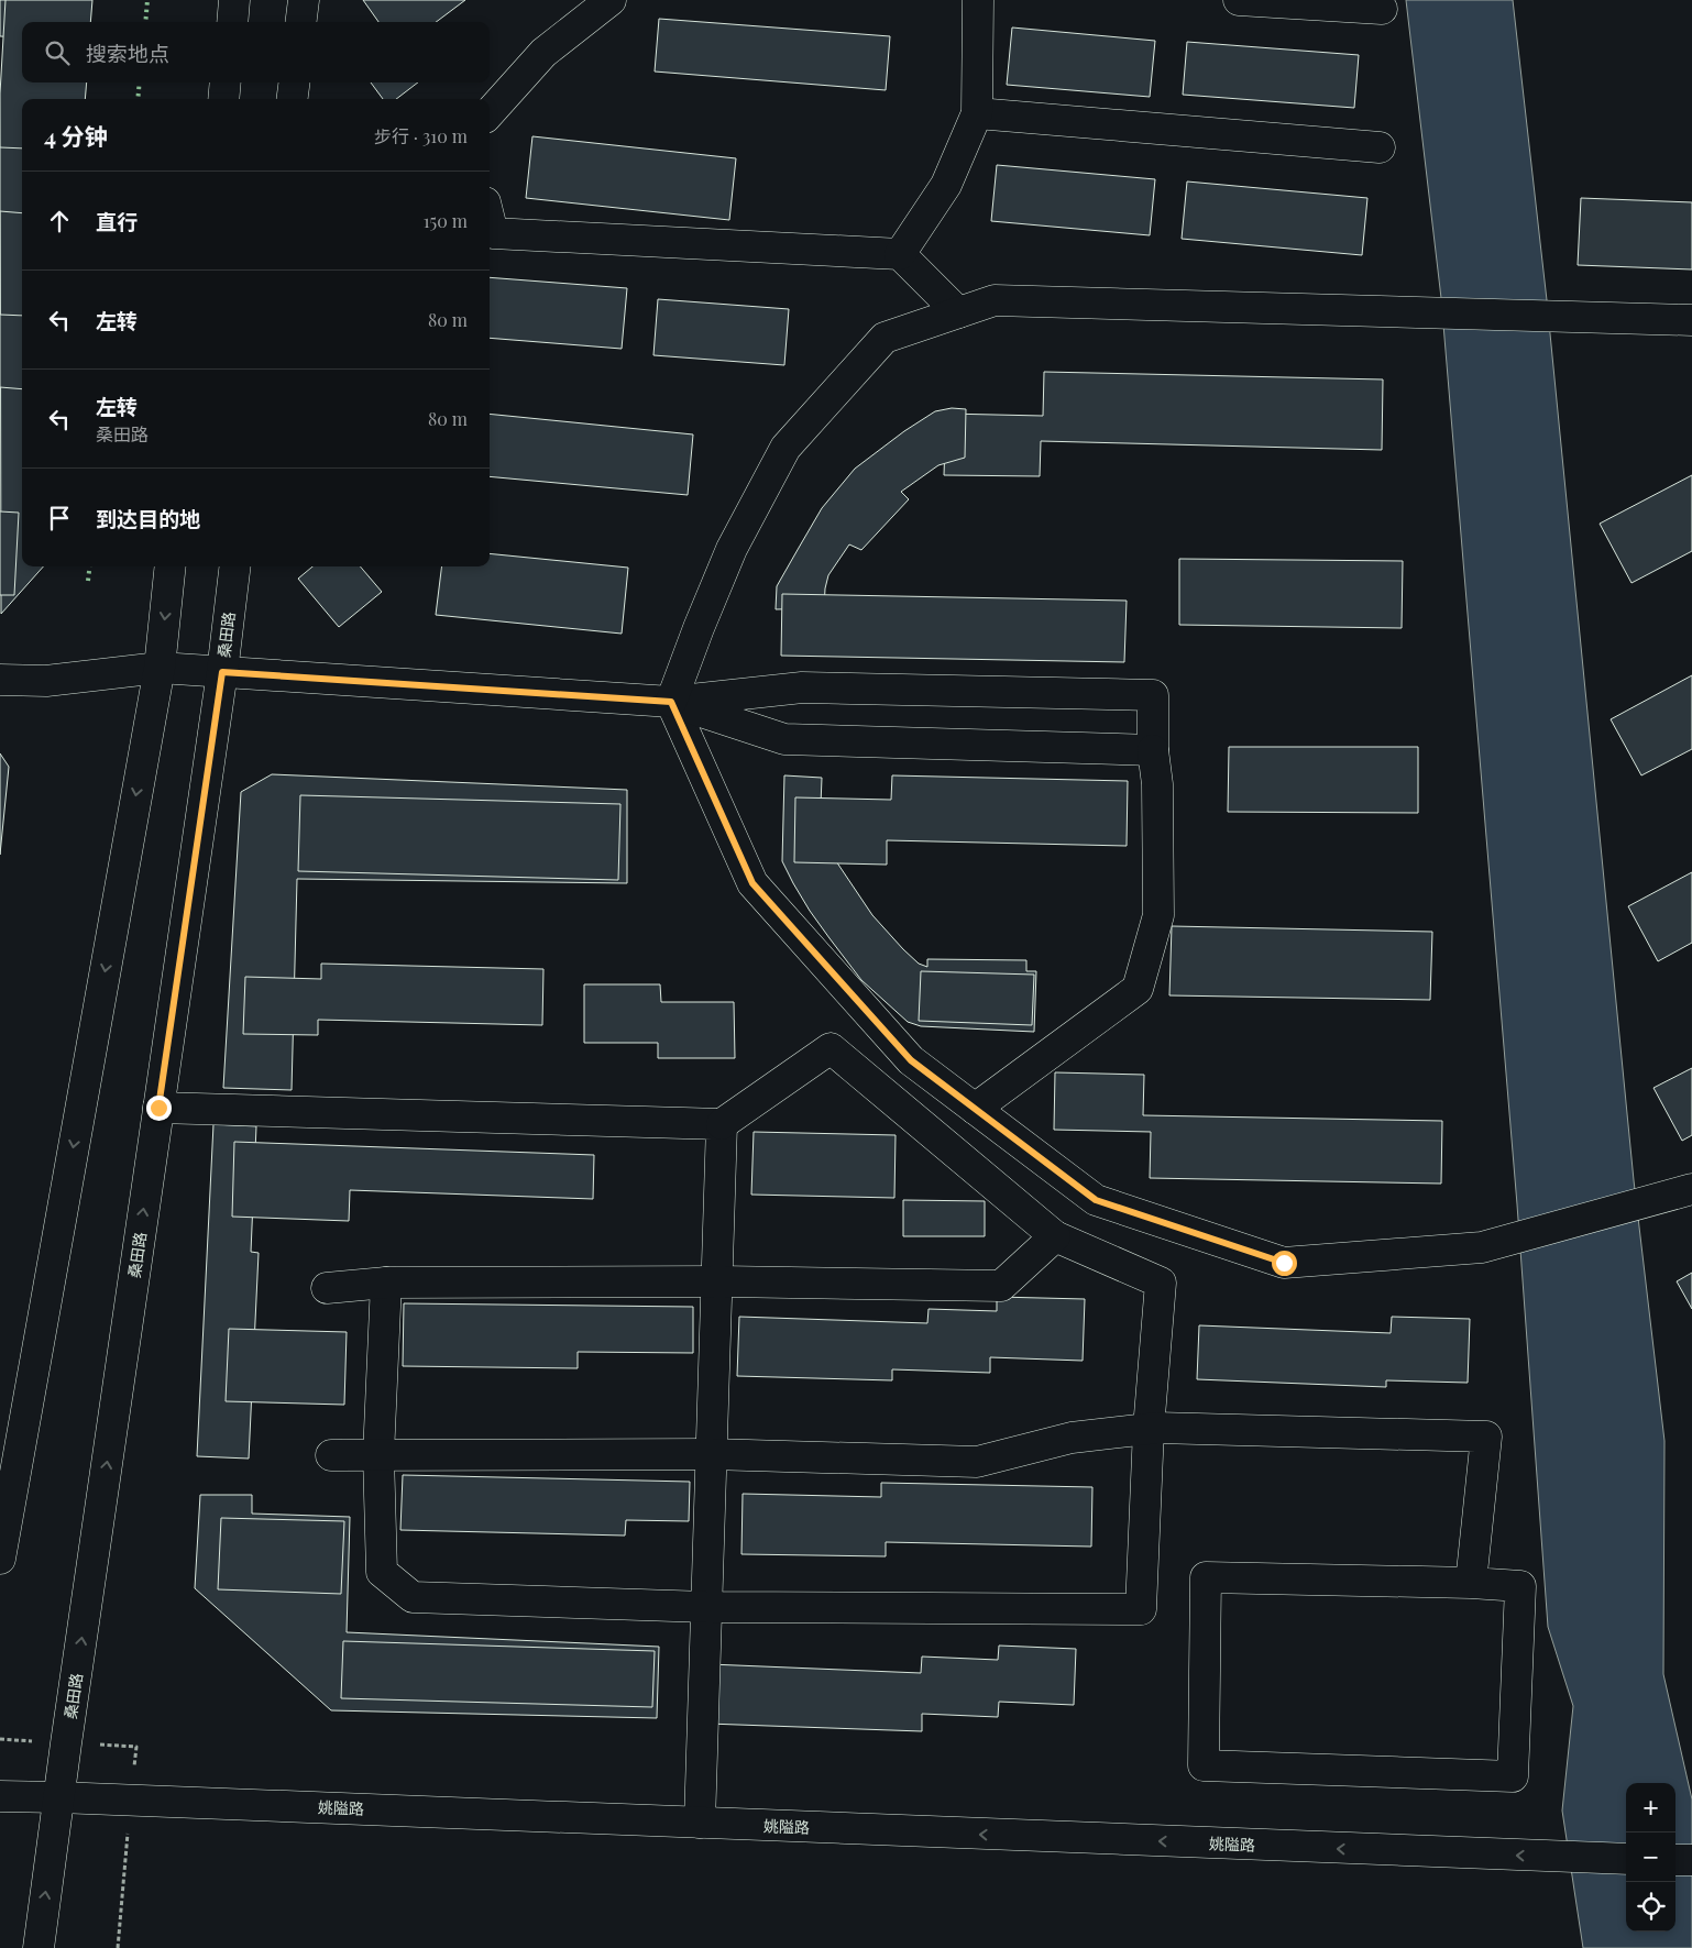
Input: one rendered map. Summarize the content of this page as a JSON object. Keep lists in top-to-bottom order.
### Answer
{
  "streets": {
    "main road": ["桑田路", "姚隘路"]
  },
  "crossings": [
    ["桑田路", "姚隘路"]
  ],
  "one_way": ["姚隘路"],
  "page": {
    "search": "搜索地点",
    "heading": ["4 分钟", "步行 · 310 m"],
    "list": [
      ["直行", "150 m"],
      ["左转", "80 m"],
      ["左转", "桑田路", "80 m"],
      "到达目的地"
    ],
    "map_buttons": ["+", "−"]
  }
}
